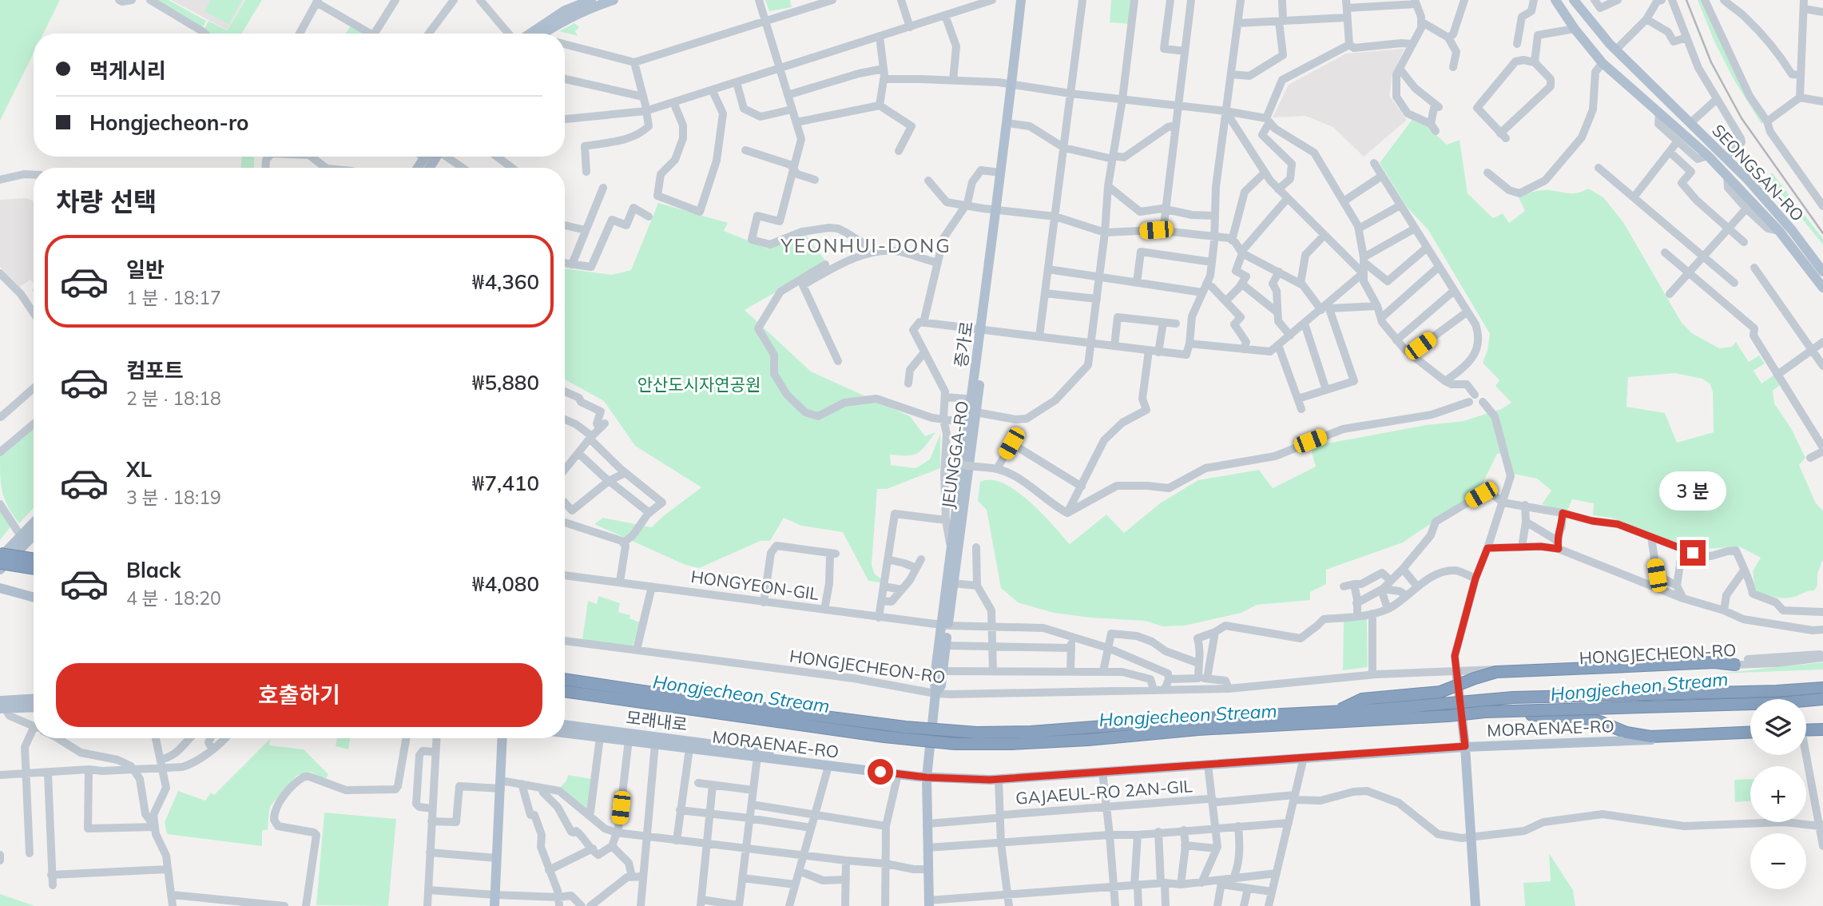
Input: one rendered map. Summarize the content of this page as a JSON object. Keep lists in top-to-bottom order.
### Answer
{
  "streets": {
    "main road": [
      "SEONGSAN-RO",
      "증가로",
      "JEUNGGA-RO",
      "모래내로",
      "MORAENAE-RO"
    ],
    "street": ["HONGYEON-GIL", "HONGJECHEON-RO", "GAJAEUL-RO 2AN-GIL"]
  },
  "crossings": [
    ["증가로", "JEUNGGA-RO"],
    ["증가로", "HONGYEON-GIL"],
    ["증가로", "HONGJECHEON-RO"],
    ["JEUNGGA-RO", "HONGYEON-GIL"],
    ["JEUNGGA-RO", "HONGJECHEON-RO"],
    ["모래내로", "MORAENAE-RO"]
  ],
  "districts": ["YEONHUI-DONG"],
  "water": ["Hongjecheon Stream"],
  "parks": ["안산도시자연공원"],
  "page": {
    "banner": ["먹게시리", "Hongjecheon-ro"],
    "heading": "차량 선택",
    "list": [
      {
        "name": "일반",
        "note": "1 분 · 18:17",
        "value": "₩4,360"
      },
      {
        "name": "컴포트",
        "note": "2 분 · 18:18",
        "value": "₩5,880"
      },
      {
        "name": "XL",
        "note": "3 분 · 18:19",
        "value": "₩7,410"
      },
      {
        "name": "Black",
        "note": "4 분 · 18:20",
        "value": "₩4,080"
      }
    ],
    "bubble": "3 분",
    "buttons": "호출하기",
    "map_buttons": ["+", "−"]
  }
}
